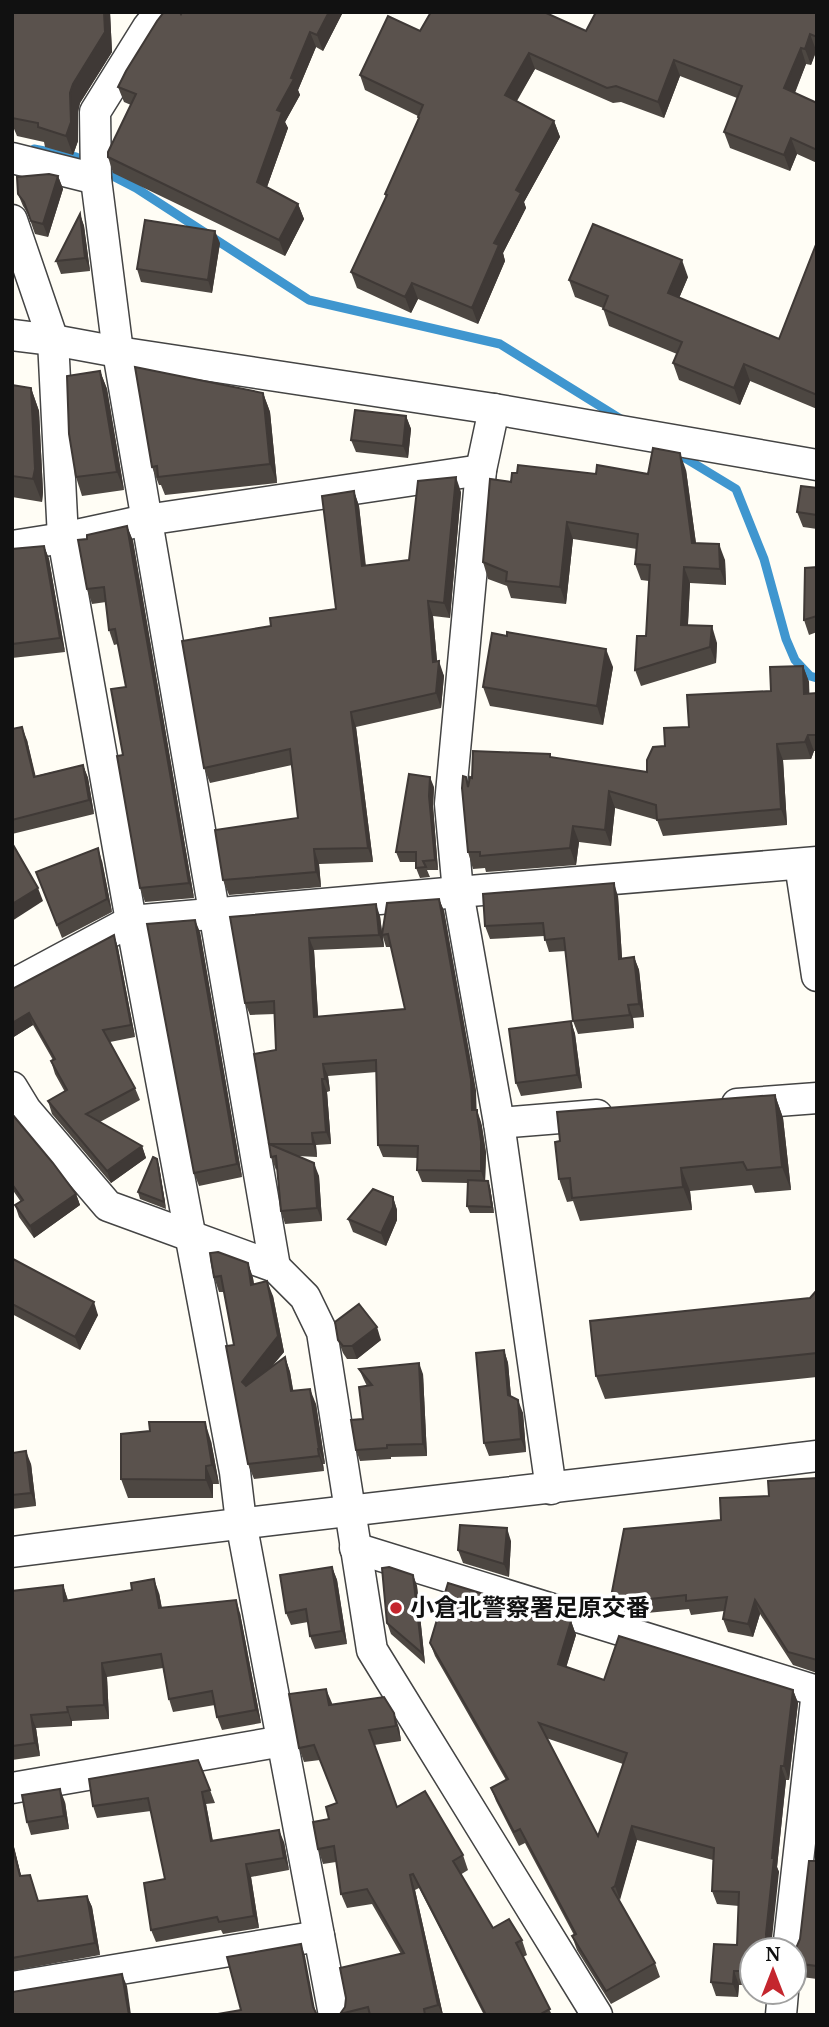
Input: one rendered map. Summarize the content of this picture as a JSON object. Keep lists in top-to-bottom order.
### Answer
{
  "places": ["小倉北警察署足原交番"],
  "north": "top"
}
